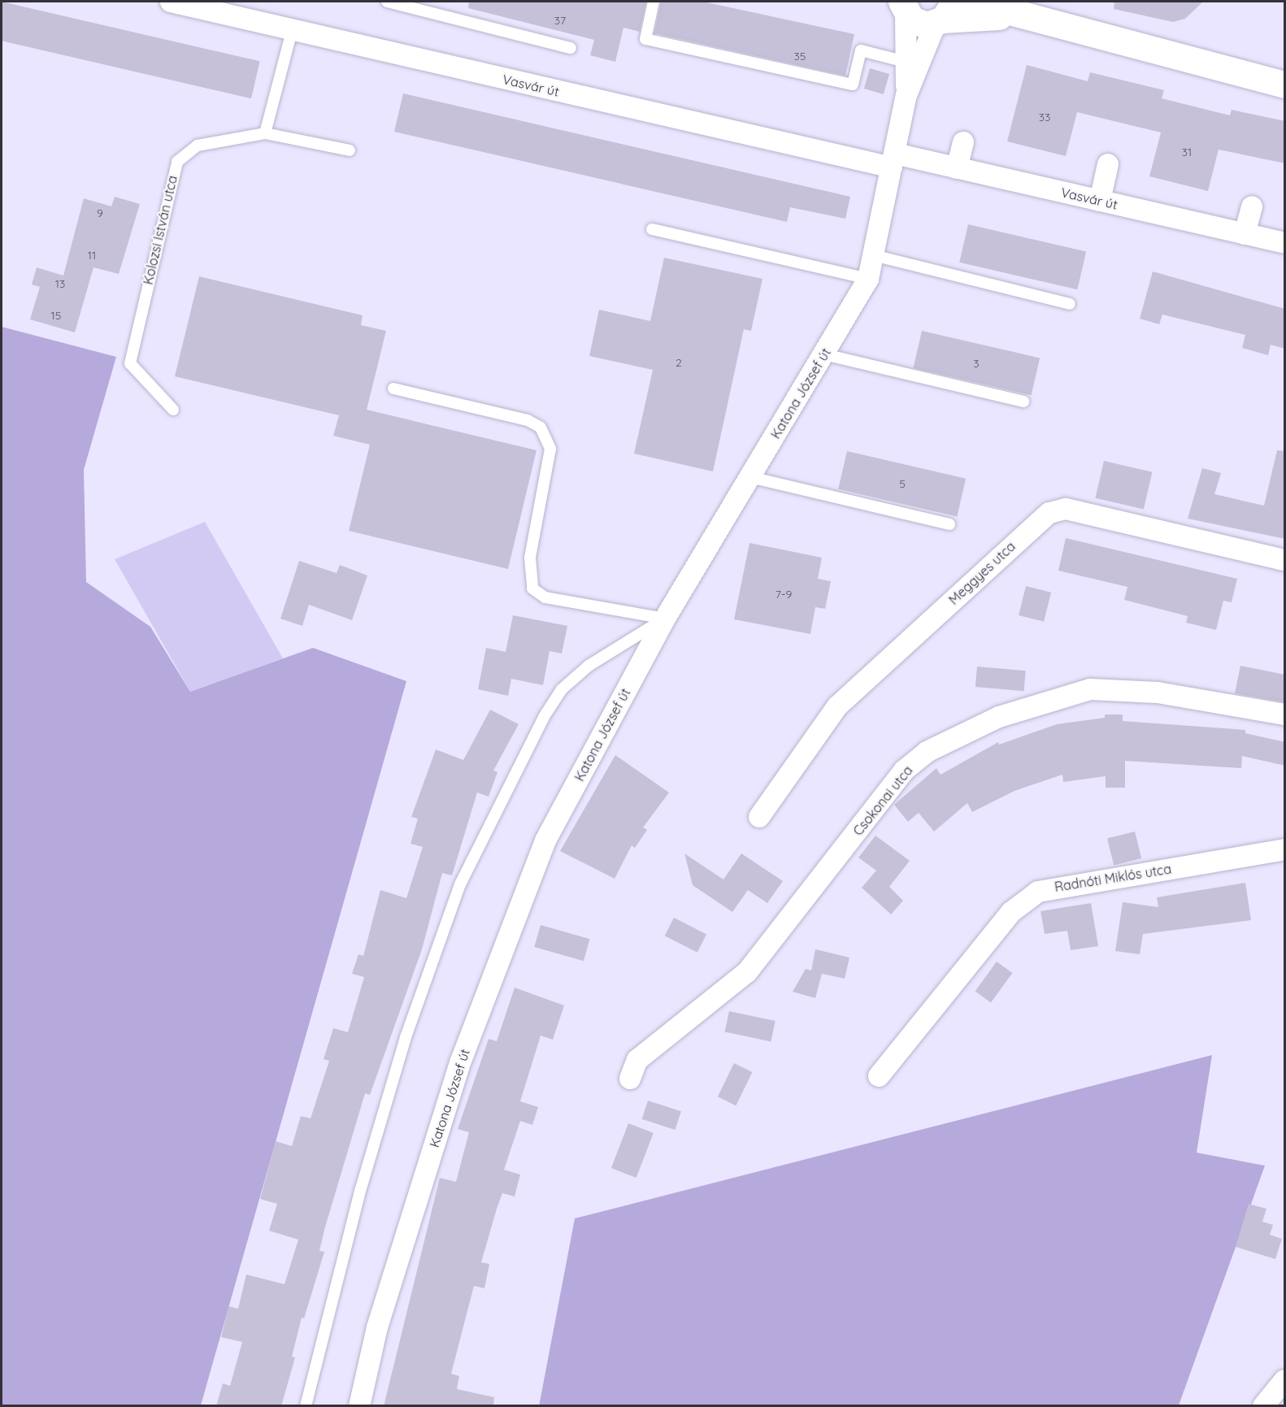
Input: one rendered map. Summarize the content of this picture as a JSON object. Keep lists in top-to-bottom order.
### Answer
{
  "streets": {
    "street": [
      "Vasvár út",
      "Katona József út",
      "Meggyes utca",
      "Csokonai utca",
      "Radnóti Miklós utca"
    ],
    "lane": ["Kolozsi István utca"]
  },
  "crossings": [
    ["Vasvár út", "Katona József út"]
  ],
  "house_numbers": [
    "37",
    "35",
    "33",
    "31",
    "9",
    "11",
    "13",
    "15",
    "2",
    "3",
    "5",
    "7-9"
  ]
}
